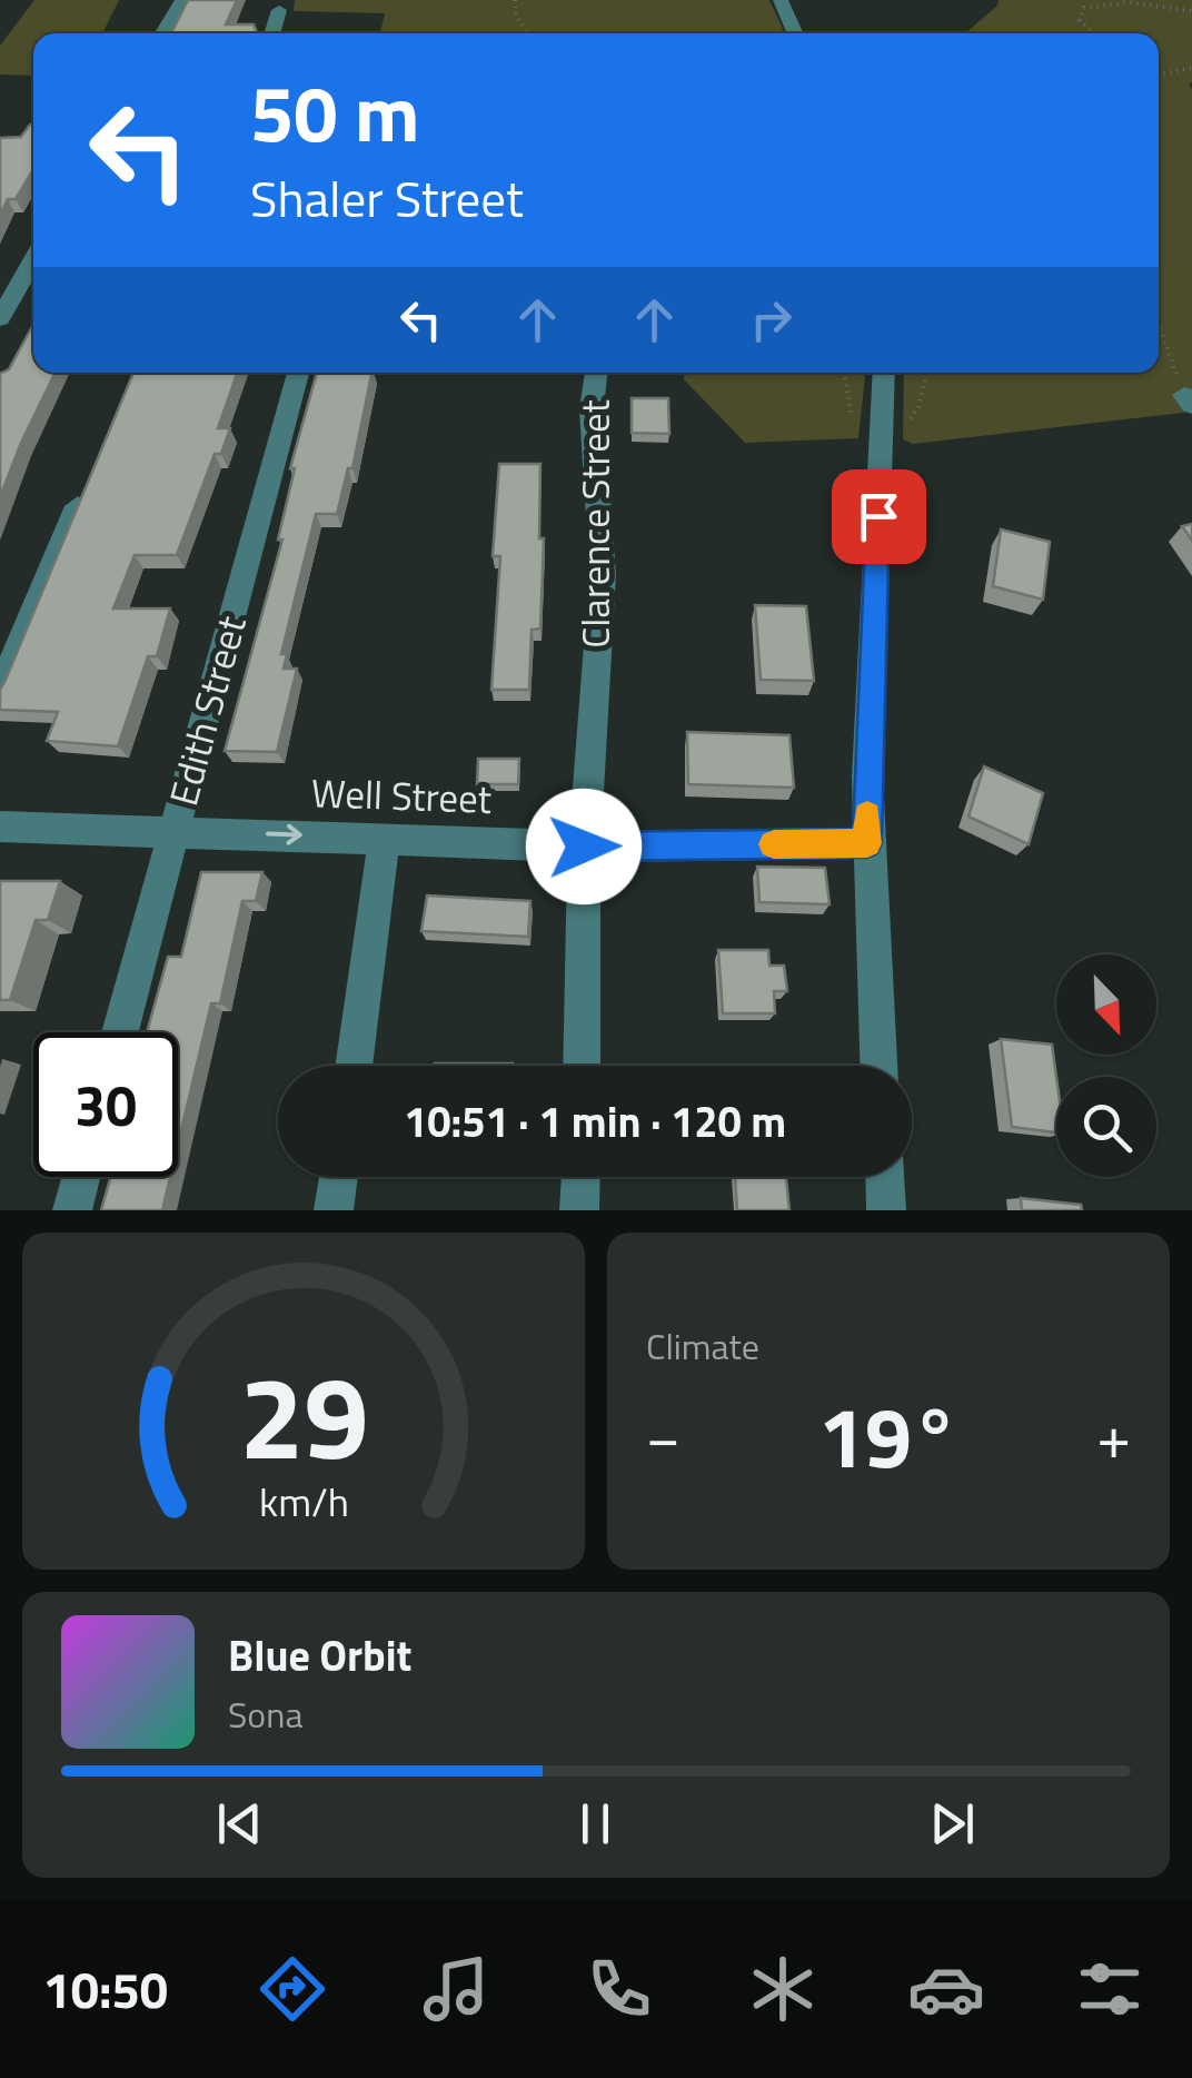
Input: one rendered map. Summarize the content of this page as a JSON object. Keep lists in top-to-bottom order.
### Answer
{
  "streets": {
    "street": ["Clarence Street", "Edith Street", "Well Street"]
  },
  "crossings": [
    ["Clarence Street", "Well Street"],
    ["Edith Street", "Well Street"]
  ],
  "north": "bottom right",
  "page": {
    "turn": ["50 m", "Shaler Street"],
    "limit": "30",
    "trip": "10:51 · 1 min · 120 m",
    "tile": "Climate",
    "heat": ["−", "19°", "+"],
    "song": ["Blue Orbit", "Sona"],
    "tabs": "10:50",
    "gauge": ["29", "km/h"]
  }
}
